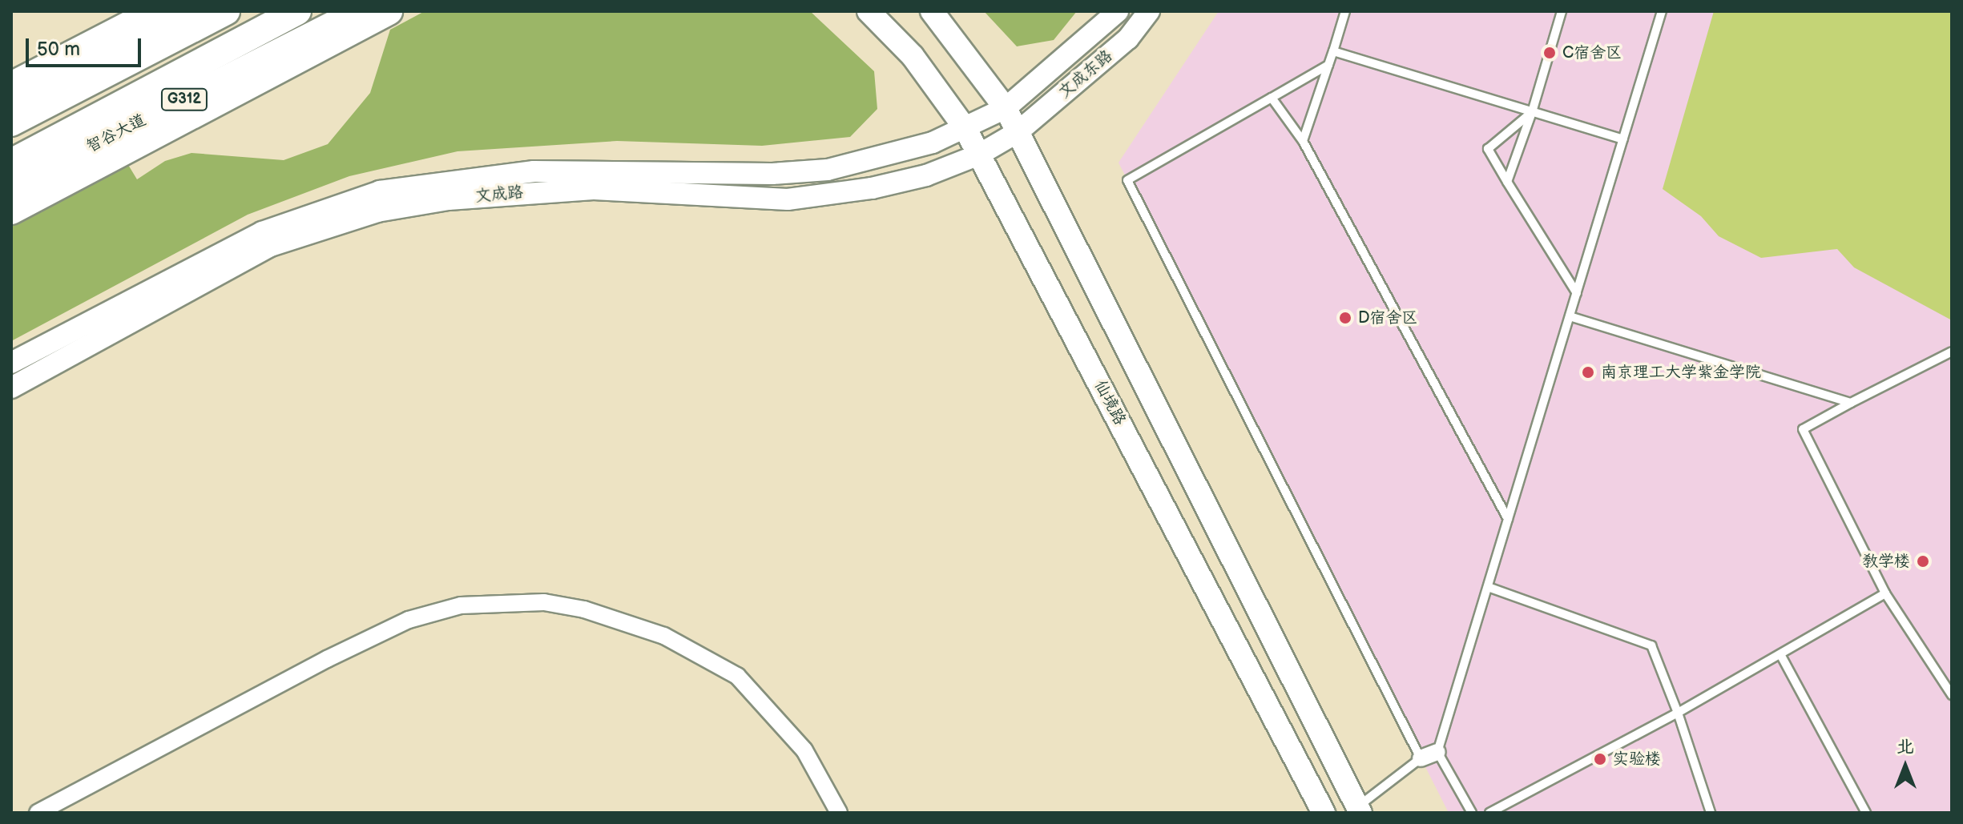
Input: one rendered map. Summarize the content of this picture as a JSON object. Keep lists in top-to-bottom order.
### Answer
{
  "streets": {
    "highway": ["G312", "智谷大道"],
    "main road": ["仙境路"],
    "street": ["文成东路", "文成路"]
  },
  "crossings": [
    ["文成东路", "文成路"],
    ["文成路", "仙境路"]
  ],
  "places": [
    "C宿舍区",
    "D宿舍区",
    "南京理工大学紫金学院",
    "教学楼",
    "实验楼"
  ],
  "scale_bar": "50 m",
  "north": "top"
}
